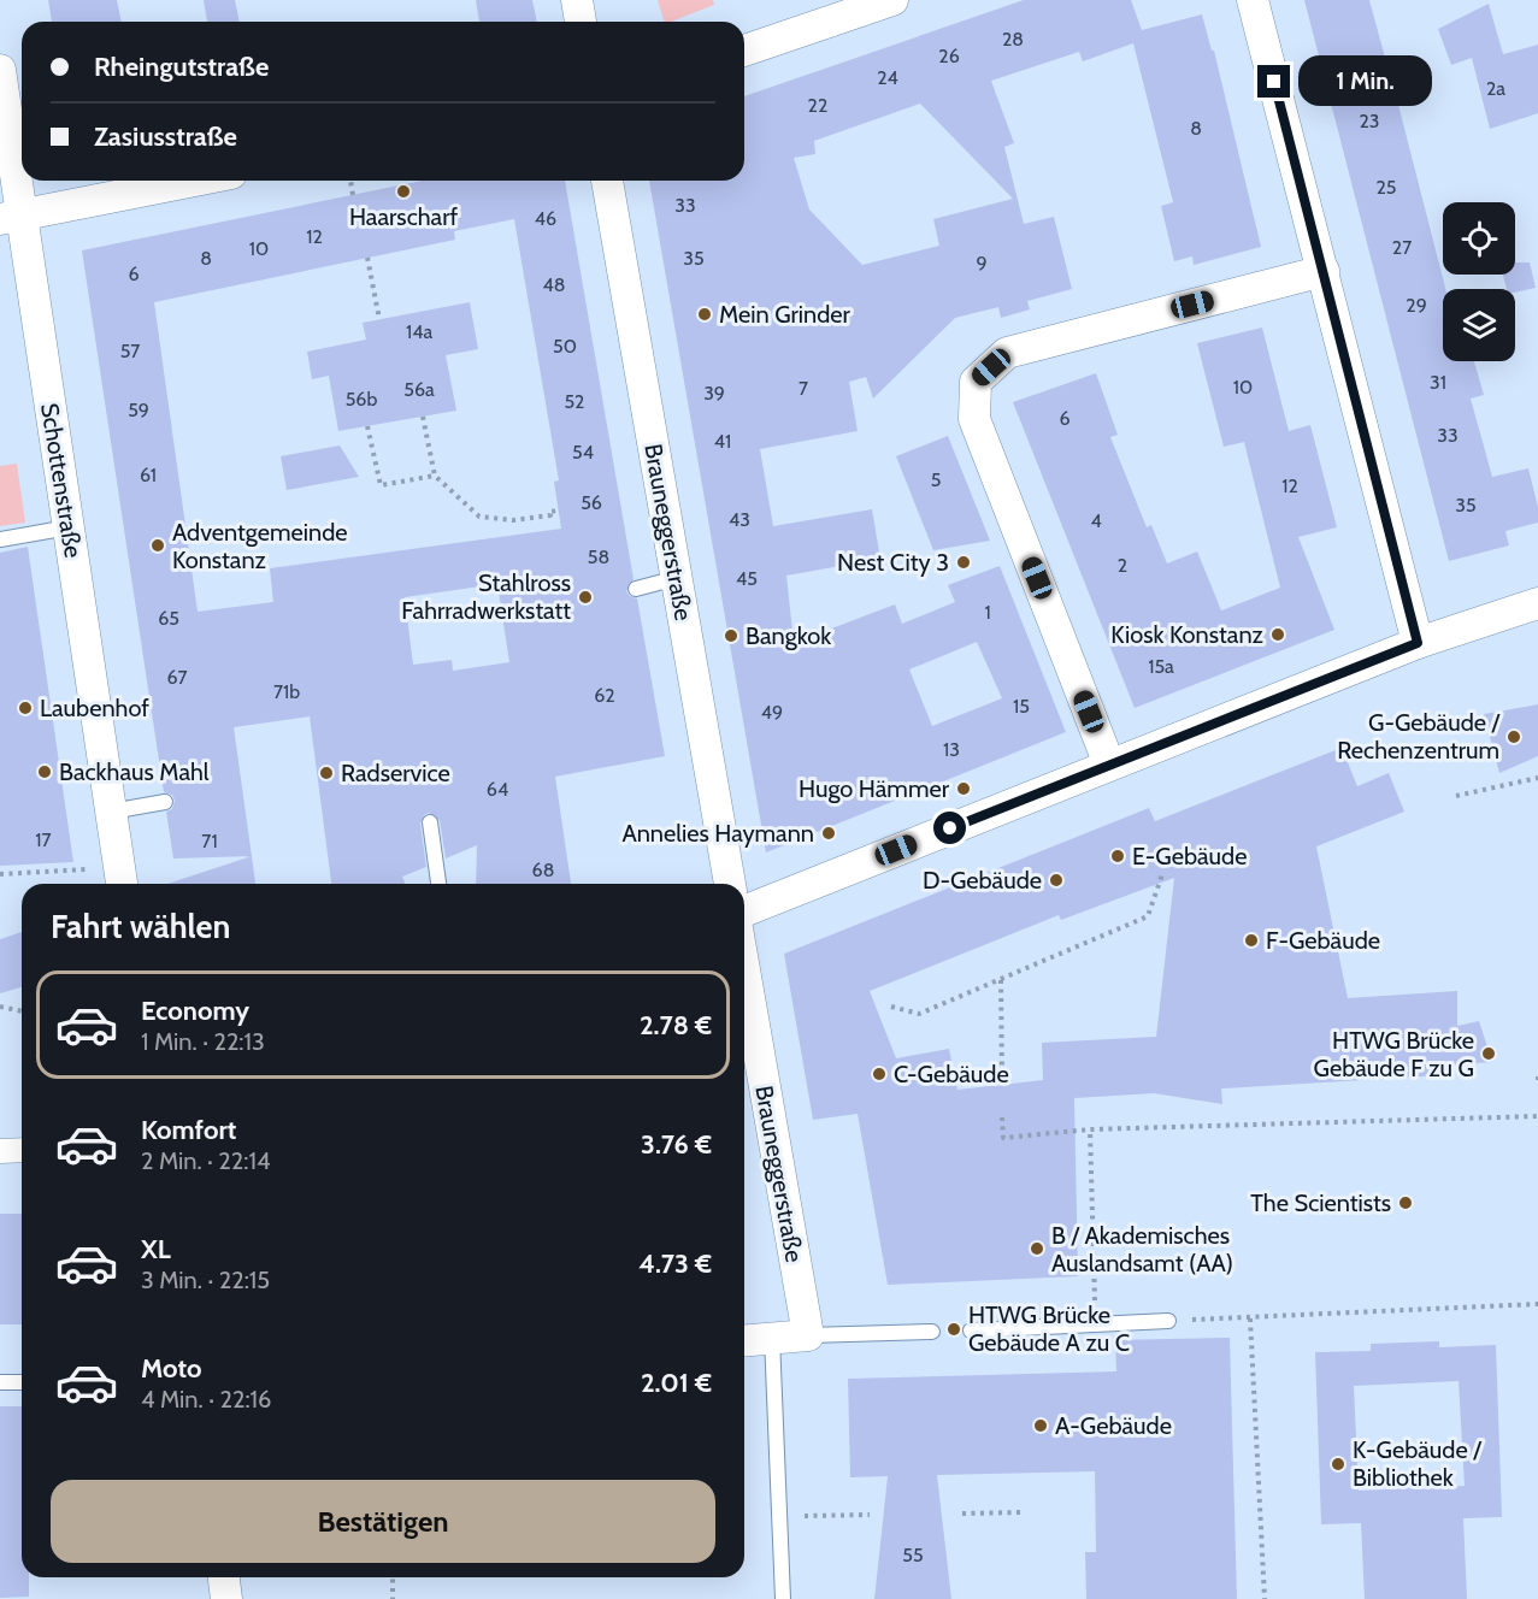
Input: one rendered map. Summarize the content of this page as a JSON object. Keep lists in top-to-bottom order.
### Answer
{
  "streets": {
    "street": ["Schottenstraße", "Brauneggerstraße"]
  },
  "places": [
    "Haarscharf",
    "Mein Grinder",
    "Adventgemeinde Konstanz",
    "Nest City 3",
    "Stahlross Fahrradwerkstatt",
    "Kiosk Konstanz",
    "Bangkok",
    "Laubenhof",
    "G-Gebäude / Rechenzentrum",
    "Backhaus Mahl",
    "Radservice",
    "Hugo Hämmer",
    "Annelies Haymann",
    "E-Gebäude",
    "D-Gebäude",
    "F-Gebäude",
    "HTWG Brücke Gebäude F zu G",
    "C-Gebäude",
    "The Scientists",
    "B / Akademisches Auslandsamt (AA)",
    "HTWG Brücke Gebäude A zu C",
    "A-Gebäude",
    "K-Gebäude / Bibliothek"
  ],
  "house_numbers": [
    "28",
    "26",
    "24",
    "2a",
    "22",
    "23",
    "8",
    "25",
    "33",
    "46",
    "12",
    "27",
    "10",
    "8",
    "35",
    "9",
    "6",
    "48",
    "29",
    "14a",
    "50",
    "57",
    "31",
    "10",
    "7",
    "56a",
    "39",
    "56b",
    "52",
    "59",
    "6",
    "33",
    "41",
    "54",
    "61",
    "5",
    "12",
    "56",
    "35",
    "43",
    "4",
    "58",
    "2",
    "45",
    "1",
    "65",
    "15a",
    "67",
    "71b",
    "62",
    "15",
    "49",
    "13",
    "64",
    "17",
    "71",
    "68",
    "55"
  ],
  "page": {
    "banner": ["Rheingutstraße", "Zasiusstraße"],
    "bubble": "1 Min.",
    "heading": "Fahrt wählen",
    "list": [
      {
        "name": "Economy",
        "note": "1 Min. · 22:13",
        "value": "2.78 €"
      },
      {
        "name": "Komfort",
        "note": "2 Min. · 22:14",
        "value": "3.76 €"
      },
      {
        "name": "XL",
        "note": "3 Min. · 22:15",
        "value": "4.73 €"
      },
      {
        "name": "Moto",
        "note": "4 Min. · 22:16",
        "value": "2.01 €"
      }
    ],
    "buttons": "Bestätigen"
  }
}
